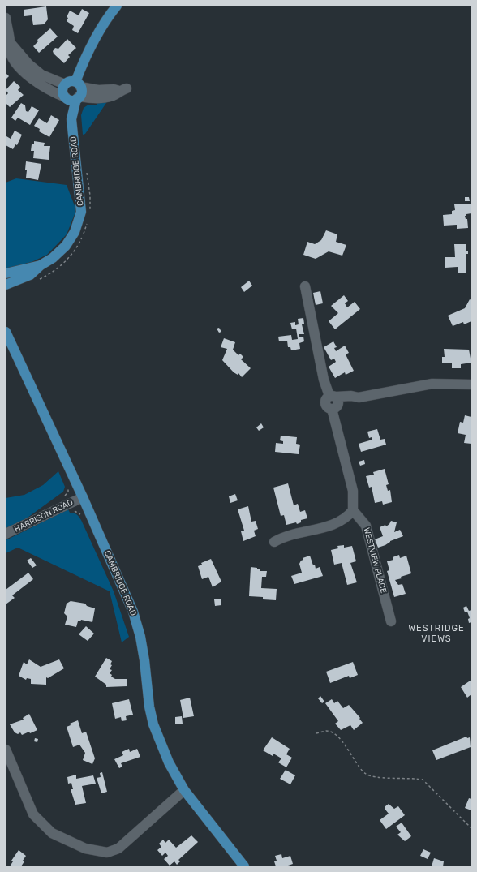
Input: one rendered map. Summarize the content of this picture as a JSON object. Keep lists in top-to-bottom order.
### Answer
{
  "streets": {
    "main road": ["CAMBRIDGE ROAD"],
    "street": ["HARRISON ROAD", "WESTVIEW PLACE"]
  },
  "crossings": [
    ["CAMBRIDGE ROAD", "HARRISON ROAD"]
  ],
  "districts": ["WESTRIDGE VIEWS"]
}
